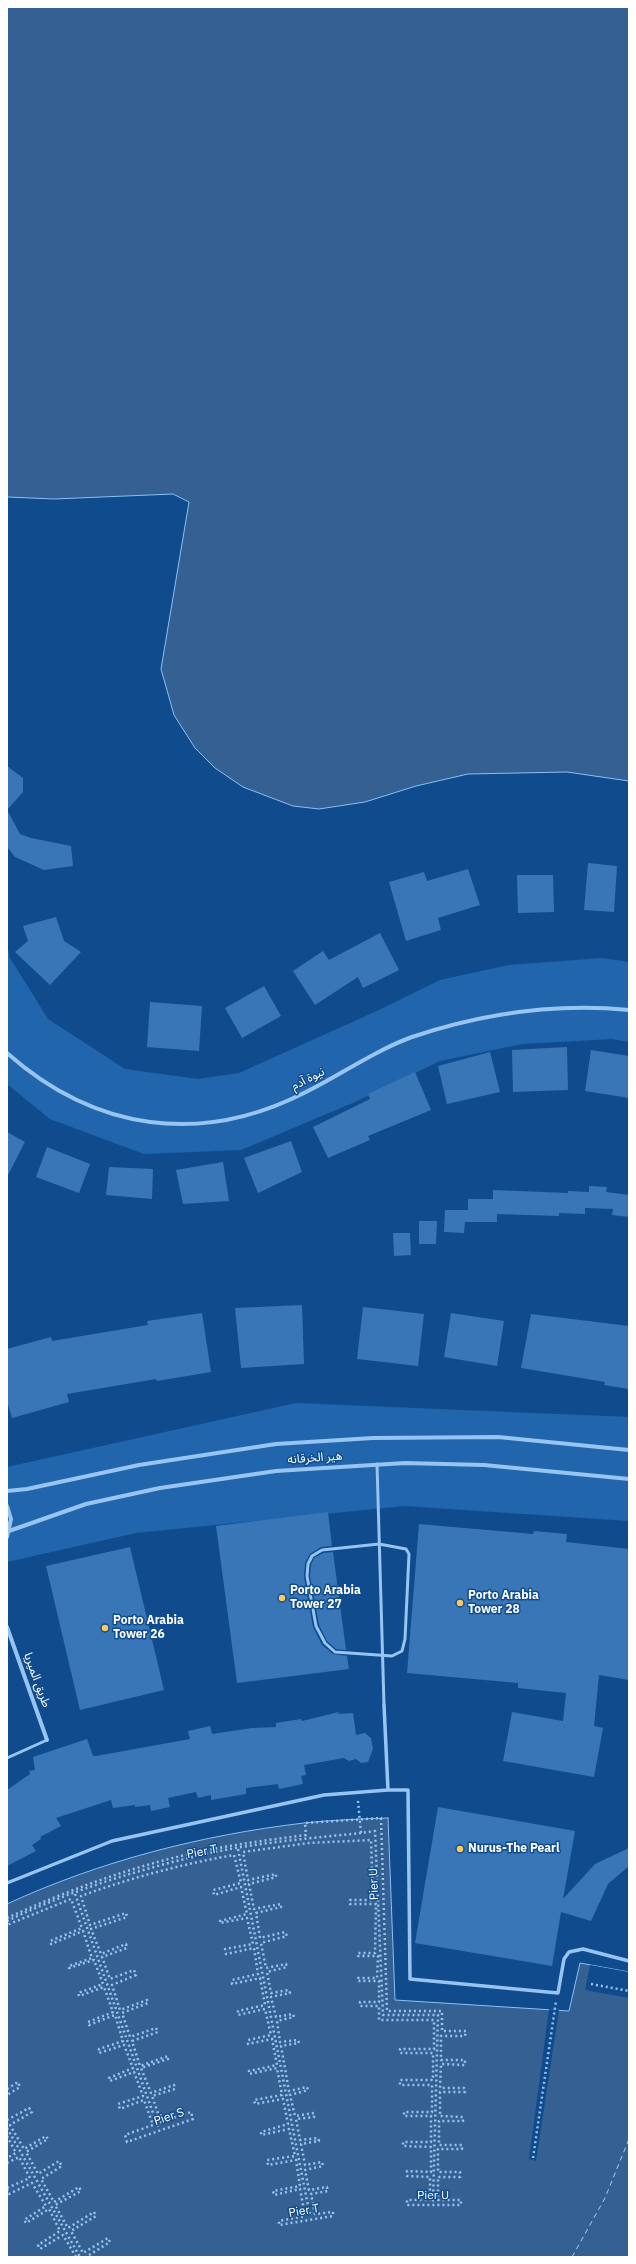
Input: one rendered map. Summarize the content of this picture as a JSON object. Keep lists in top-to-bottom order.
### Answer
{
  "streets": {
    "street": ["نيوة آدم", "هير الخرقانه", "طريق الميريا"],
    "path": ["Pier T", "Pier U", "Pier S"]
  },
  "crossings": [
    ["Pier T", "Pier U"],
    ["Pier T", "Pier S"]
  ],
  "places": [
    "Porto Arabia Tower 27",
    "Porto Arabia Tower 28",
    "Porto Arabia Tower 26",
    "Nurus-The Pearl"
  ]
}
